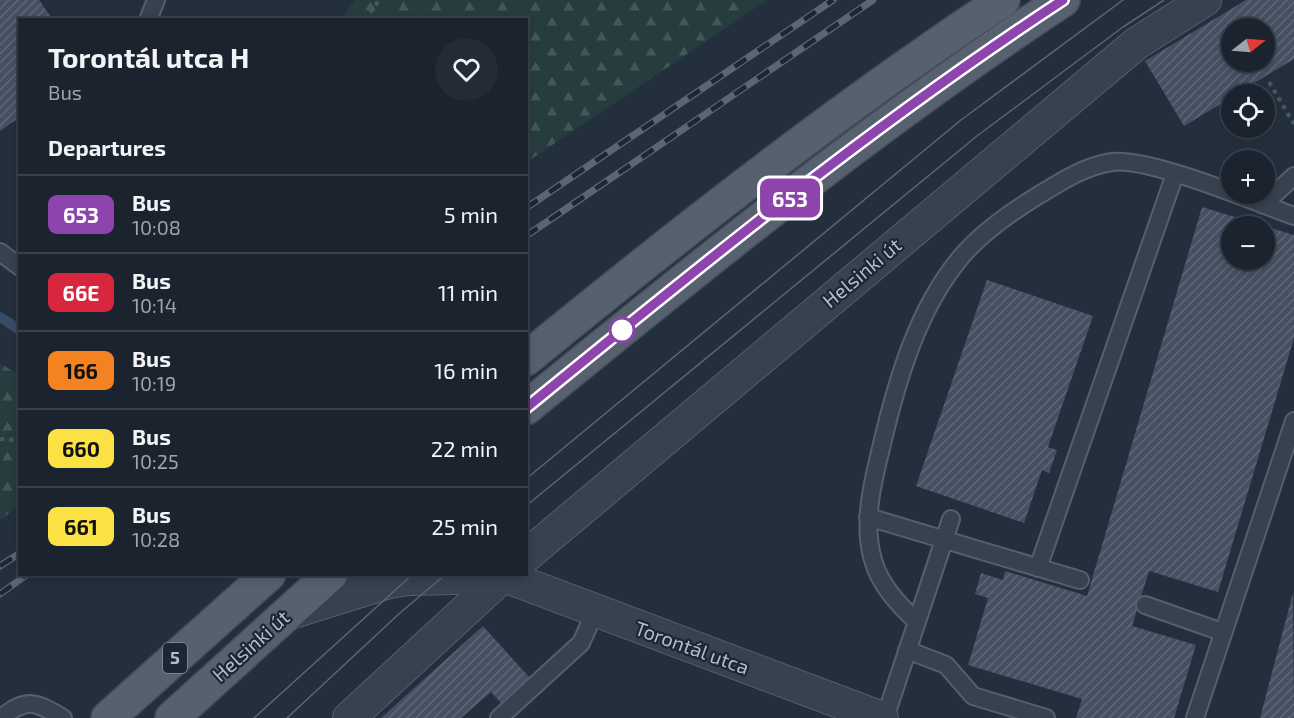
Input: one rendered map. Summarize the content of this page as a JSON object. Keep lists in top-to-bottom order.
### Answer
{
  "streets": {
    "main road": ["Helsinki út", "5"],
    "street": ["Torontál utca"]
  },
  "crossings": [
    ["Helsinki út", "Torontál utca"]
  ],
  "lines": ["bus line 653"],
  "north": "right",
  "page": {
    "on_map": "653",
    "map_buttons": ["+", "−"],
    "heading": [
      ["Torontál utca H", "Bus"],
      "Departures"
    ],
    "list": [
      {
        "mark": "653",
        "name": "Bus",
        "note": "10:08",
        "value": "5 min"
      },
      {
        "mark": "66E",
        "name": "Bus",
        "note": "10:14",
        "value": "11 min"
      },
      {
        "mark": "166",
        "name": "Bus",
        "note": "10:19",
        "value": "16 min"
      },
      {
        "mark": "660",
        "name": "Bus",
        "note": "10:25",
        "value": "22 min"
      },
      {
        "mark": "661",
        "name": "Bus",
        "note": "10:28",
        "value": "25 min"
      }
    ]
  }
}
